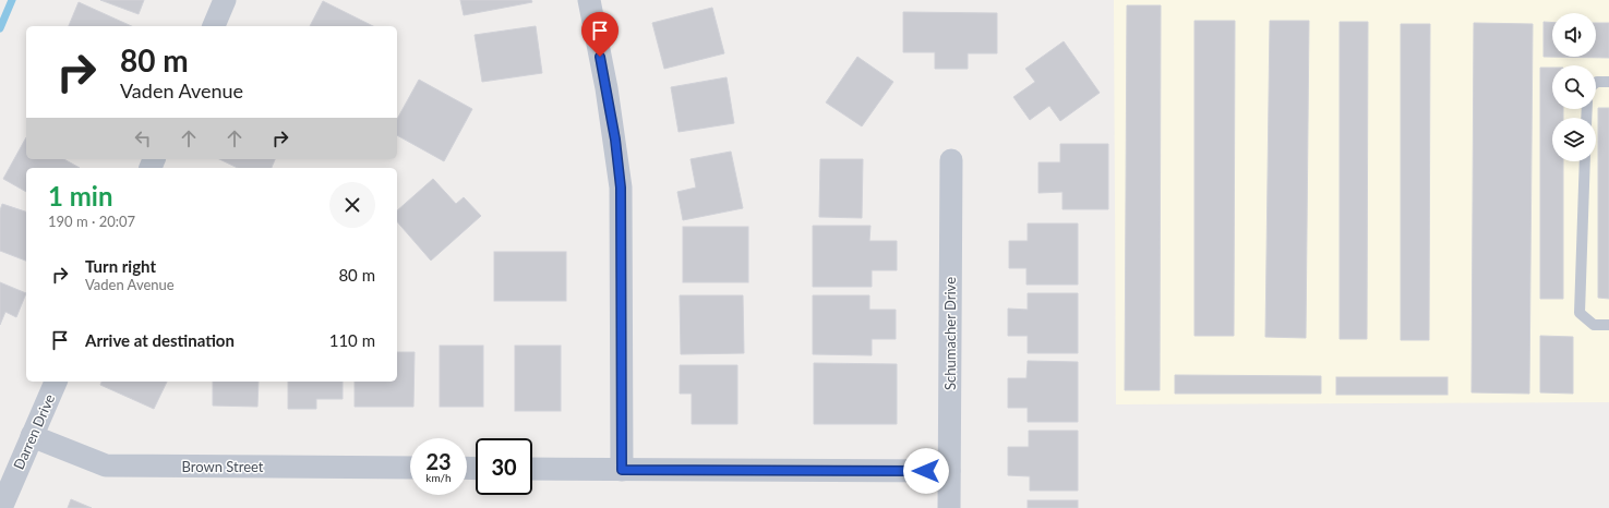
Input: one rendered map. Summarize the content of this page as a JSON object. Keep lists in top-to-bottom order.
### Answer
{
  "streets": {
    "street": ["Schumacher Drive", "Darren Drive", "Brown Street"]
  },
  "crossings": [
    ["Darren Drive", "Brown Street"]
  ],
  "page": {
    "turn": ["80 m", "Vaden Avenue"],
    "heading": ["1 min", "190 m · 20:07"],
    "list": [
      {
        "name": "Turn right",
        "note": "Vaden Avenue",
        "value": "80 m"
      },
      {
        "name": "Arrive at destination",
        "value": "110 m"
      }
    ],
    "speed": "23 km/h",
    "limit": "30"
  }
}
